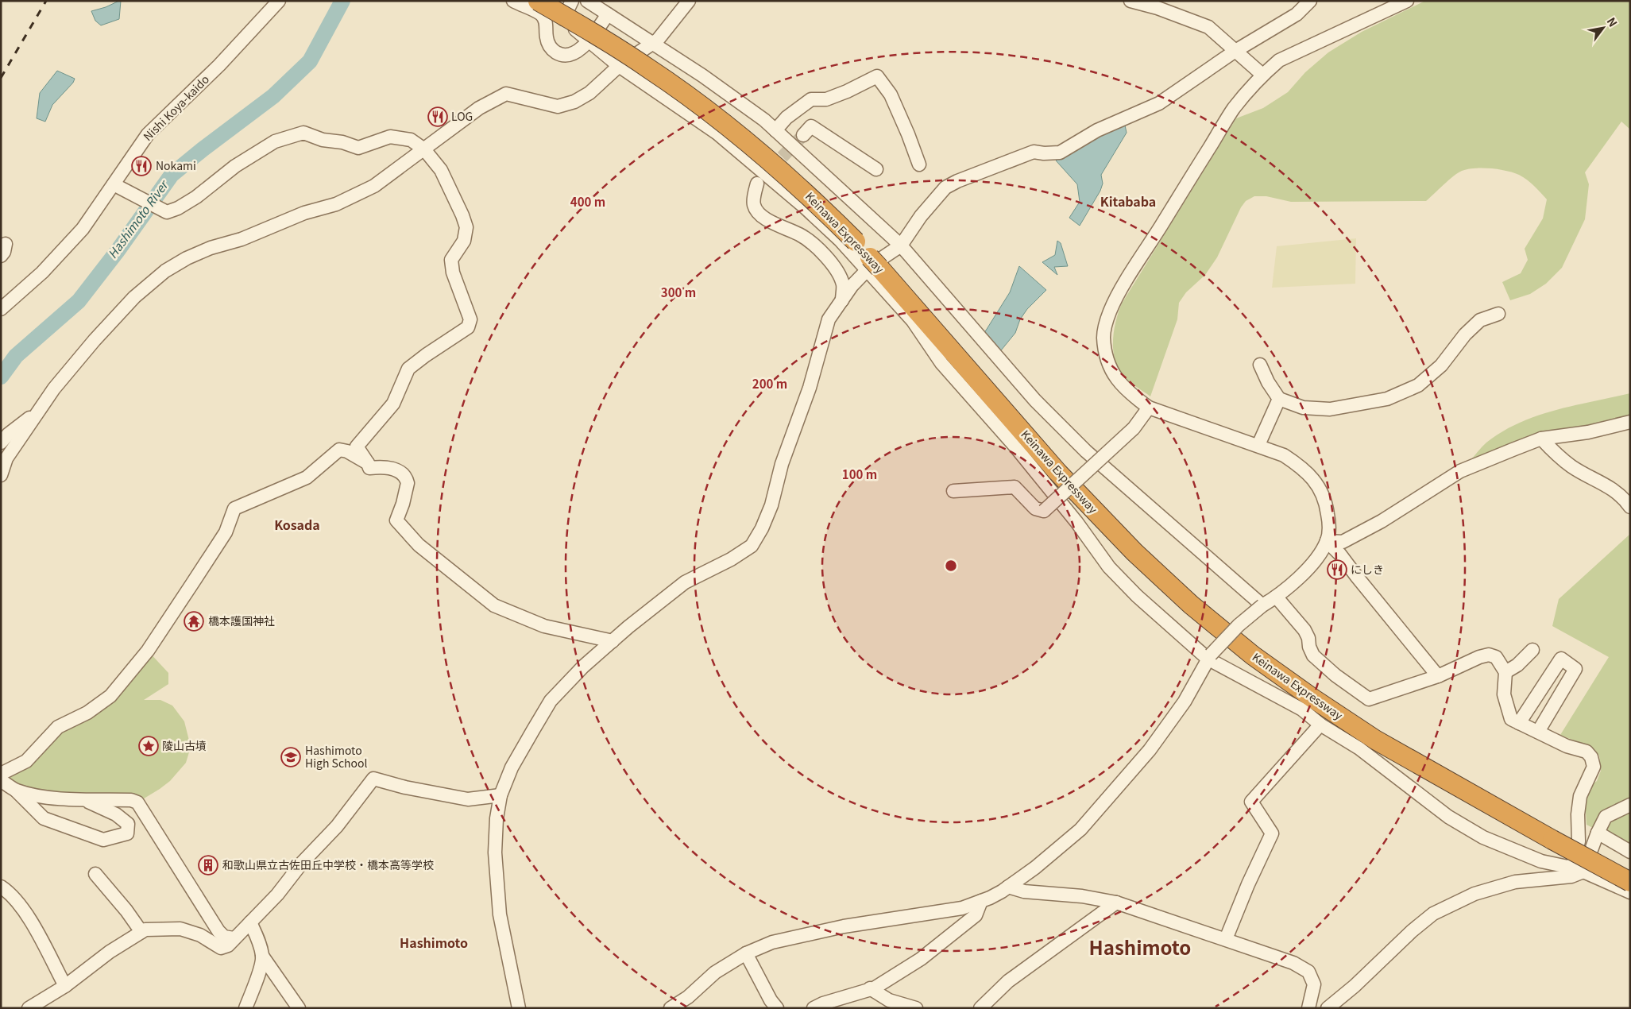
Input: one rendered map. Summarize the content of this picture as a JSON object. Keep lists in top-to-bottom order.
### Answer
{
  "streets": {
    "highway": ["Keinawa Expressway"],
    "street": ["Nishi Koya-kaido"]
  },
  "districts": [
    "Kitababa",
    "Kosada",
    "Hashimoto",
    "Hashimoto"
  ],
  "water": ["Hashimoto River"],
  "places": {
    "restaurant": ["LOG", "Nokami", "にしき"],
    "temple": ["橋本護国神社"],
    "place": ["陵山古墳"],
    "school or university": ["Hashimoto High School"],
    "building": ["和歌山県立古佐田丘中学校・橋本高等学校"]
  },
  "north": "top right",
  "rings": [
    "400 m",
    "300 m",
    "200 m",
    "100 m"
  ]
}
